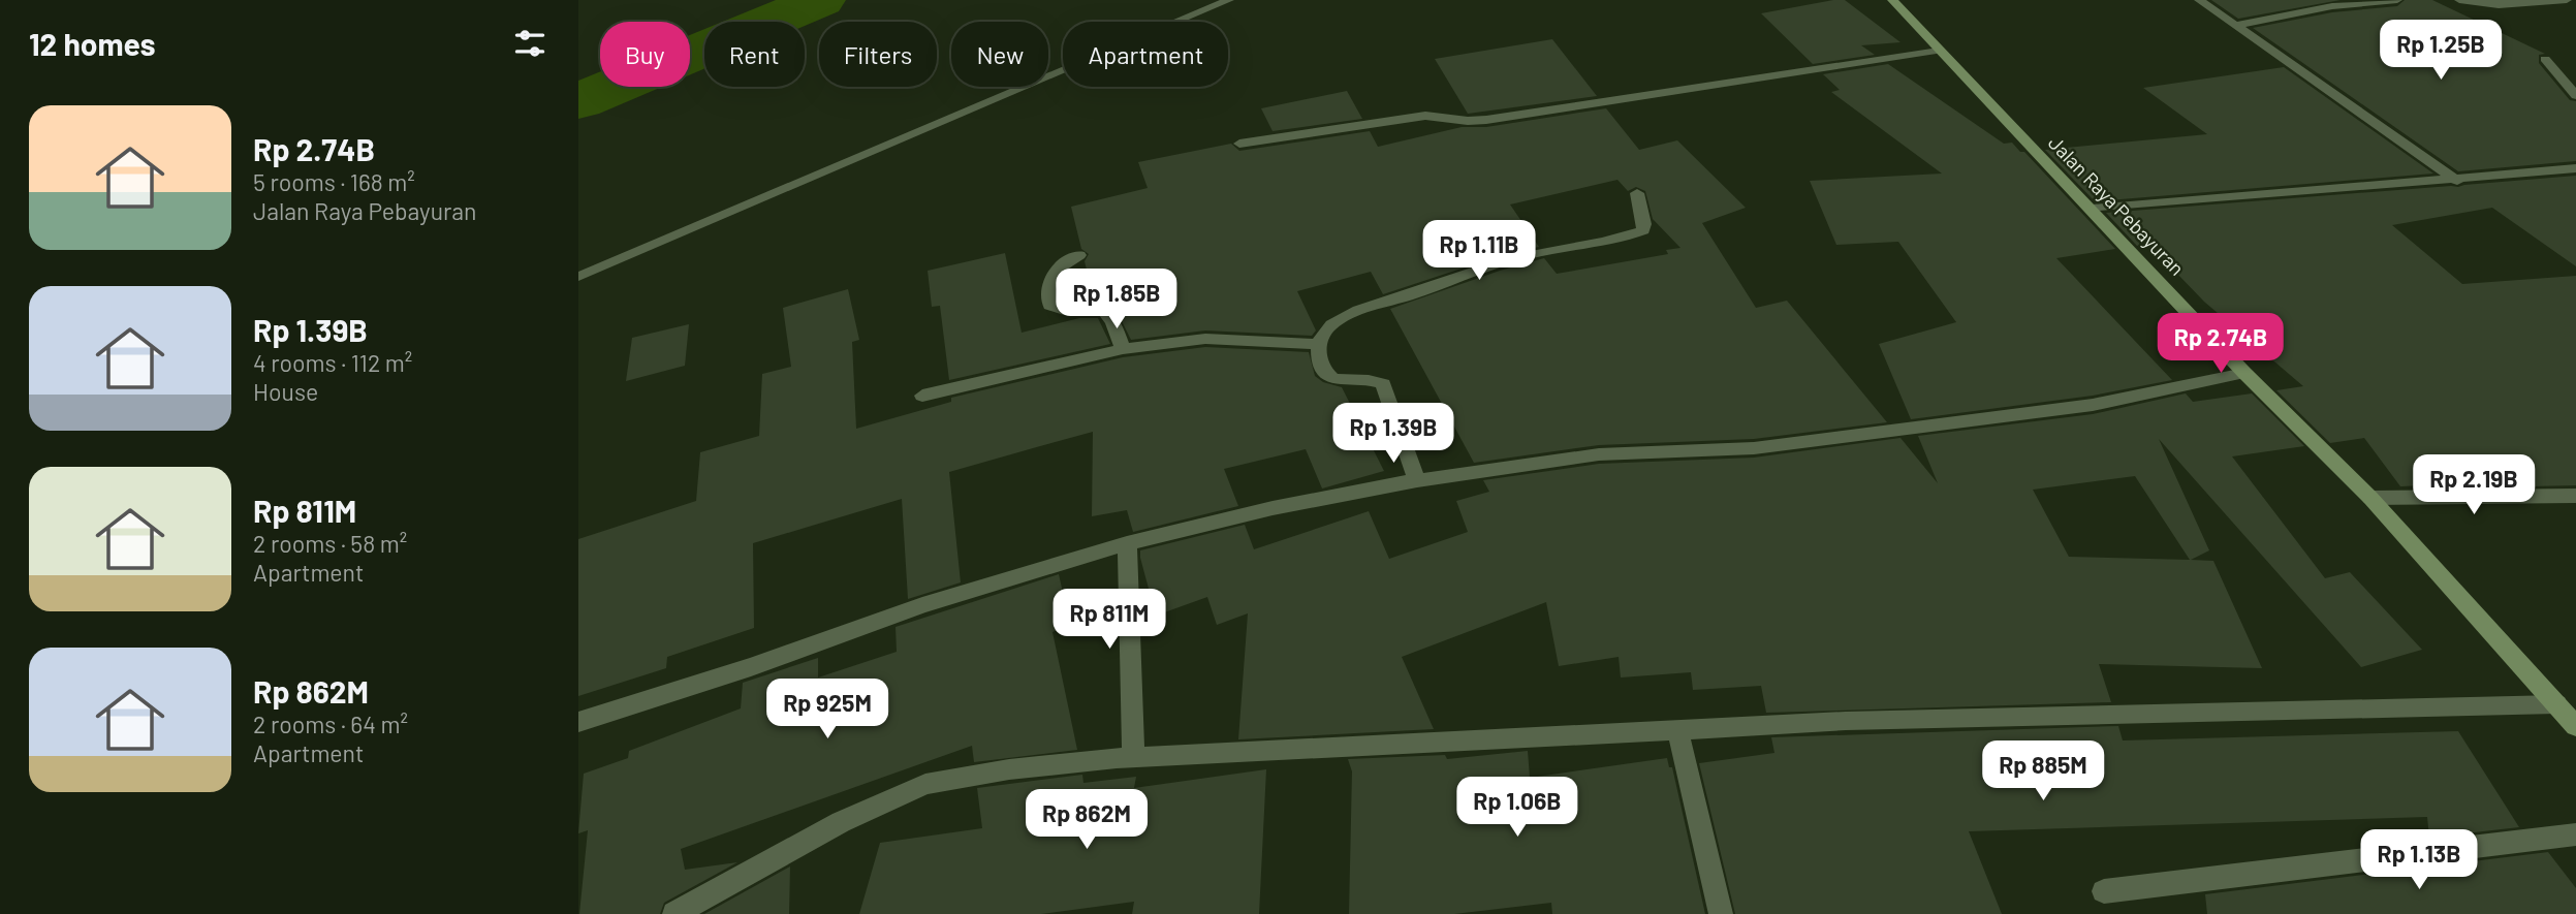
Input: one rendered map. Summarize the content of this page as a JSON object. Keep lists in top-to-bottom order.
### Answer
{
  "streets": {
    "main road": ["Jalan Raya Pebayuran"]
  },
  "page": {
    "heading": "12 homes",
    "price": [
      "Rp 1.25B",
      "Rp 1.11B",
      "Rp 1.85B",
      "Rp 2.74B",
      "Rp 1.39B",
      "Rp 2.19B",
      "Rp 811M",
      "Rp 925M",
      "Rp 885M",
      "Rp 1.06B",
      "Rp 862M",
      "Rp 1.13B"
    ],
    "chip": [
      "Buy",
      "Rent",
      "Filters",
      "New",
      "Apartment"
    ],
    "list": [
      {
        "name": "Rp 2.74B",
        "note": "5 rooms · 168 m² · Jalan Raya Pebayuran"
      },
      {
        "name": "Rp 1.39B",
        "note": "4 rooms · 112 m² · House"
      },
      {
        "name": "Rp 811M",
        "note": "2 rooms · 58 m² · Apartment"
      },
      {
        "name": "Rp 862M",
        "note": "2 rooms · 64 m² · Apartment"
      }
    ]
  }
}
